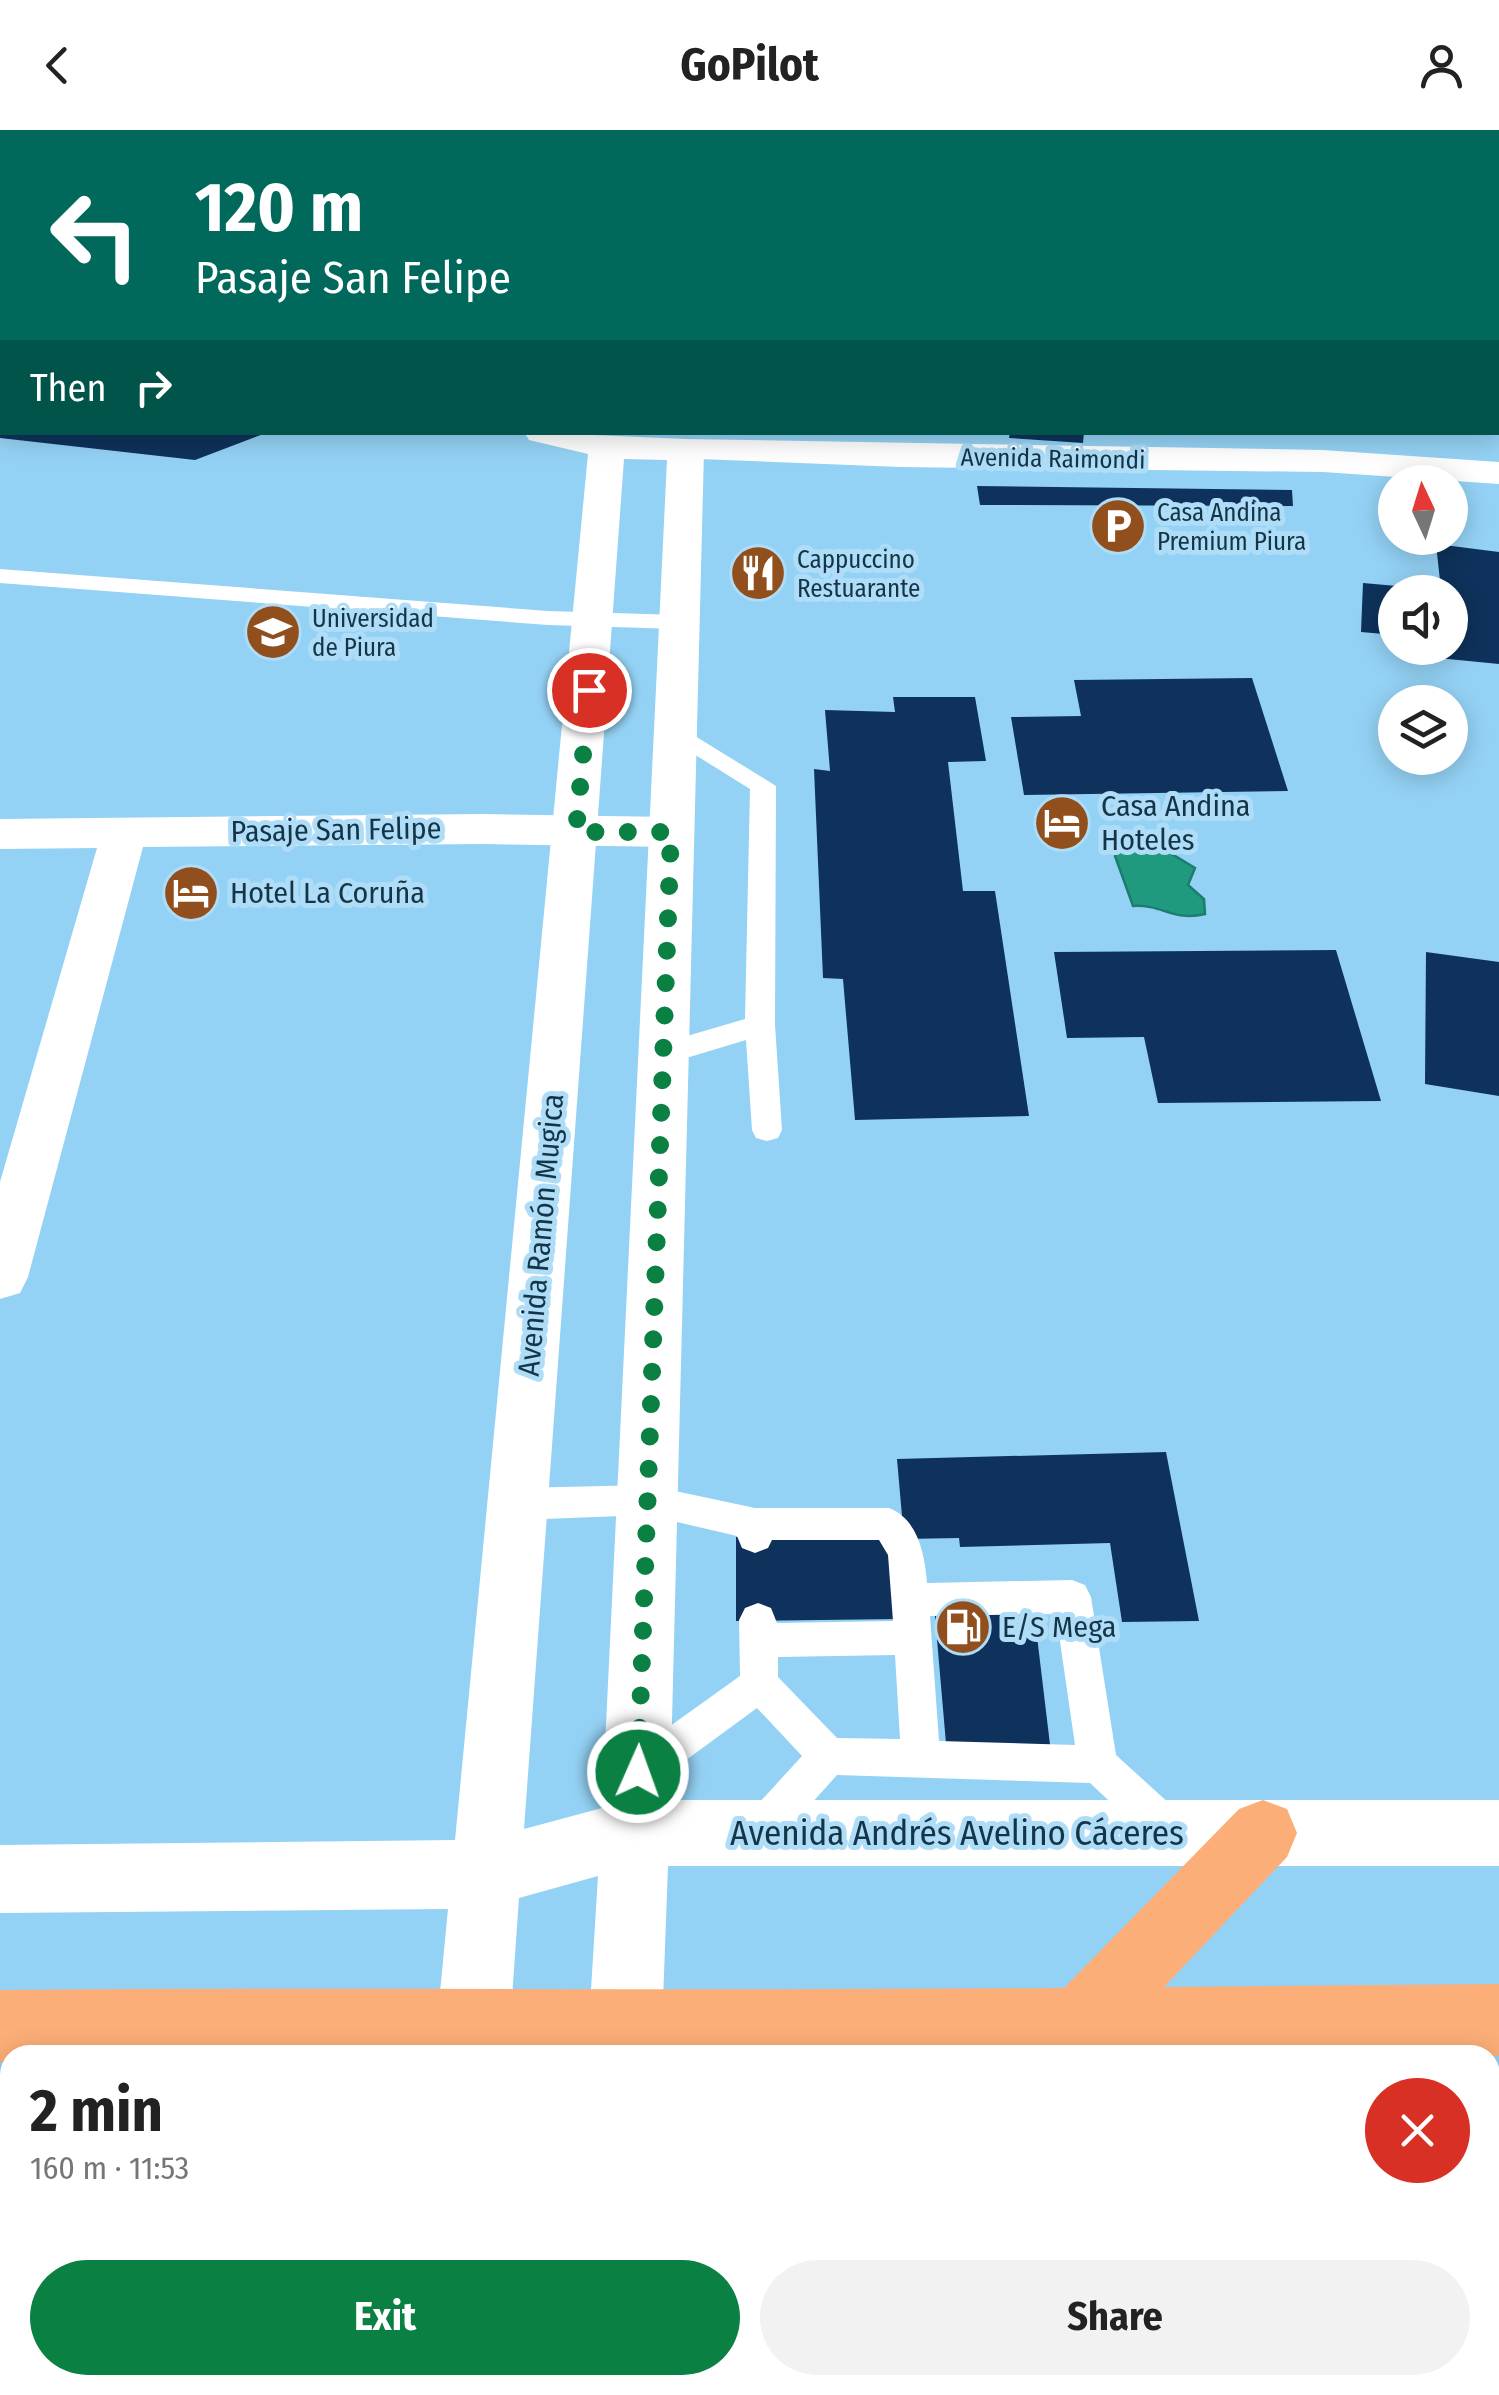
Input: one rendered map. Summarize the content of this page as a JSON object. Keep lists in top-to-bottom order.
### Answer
{
  "streets": {
    "street": [
      "Avenida Raimondi",
      "Pasaje San Felipe",
      "Avenida Ramón Mugica",
      "Avenida Andrés Avelino Cáceres"
    ]
  },
  "crossings": [
    ["Avenida Raimondi", "Avenida Ramón Mugica"],
    ["Pasaje San Felipe", "Avenida Ramón Mugica"],
    ["Avenida Ramón Mugica", "Avenida Andrés Avelino Cáceres"]
  ],
  "places": {
    "parking": ["Casa Andina Premium Piura"],
    "restaurant": ["Cappuccino Restuarante"],
    "school or university": ["Universidad de Piura"],
    "hotel": ["Casa Andina Hoteles", "Hotel La Coruña"],
    "fuel station": ["E/S Mega"]
  },
  "north": "top",
  "page": {
    "header": "GoPilot",
    "turn": ["120 m", "Pasaje San Felipe"],
    "then": "Then",
    "heading": ["2 min", "160 m · 11:53"],
    "buttons": ["Exit", "Share"]
  }
}
